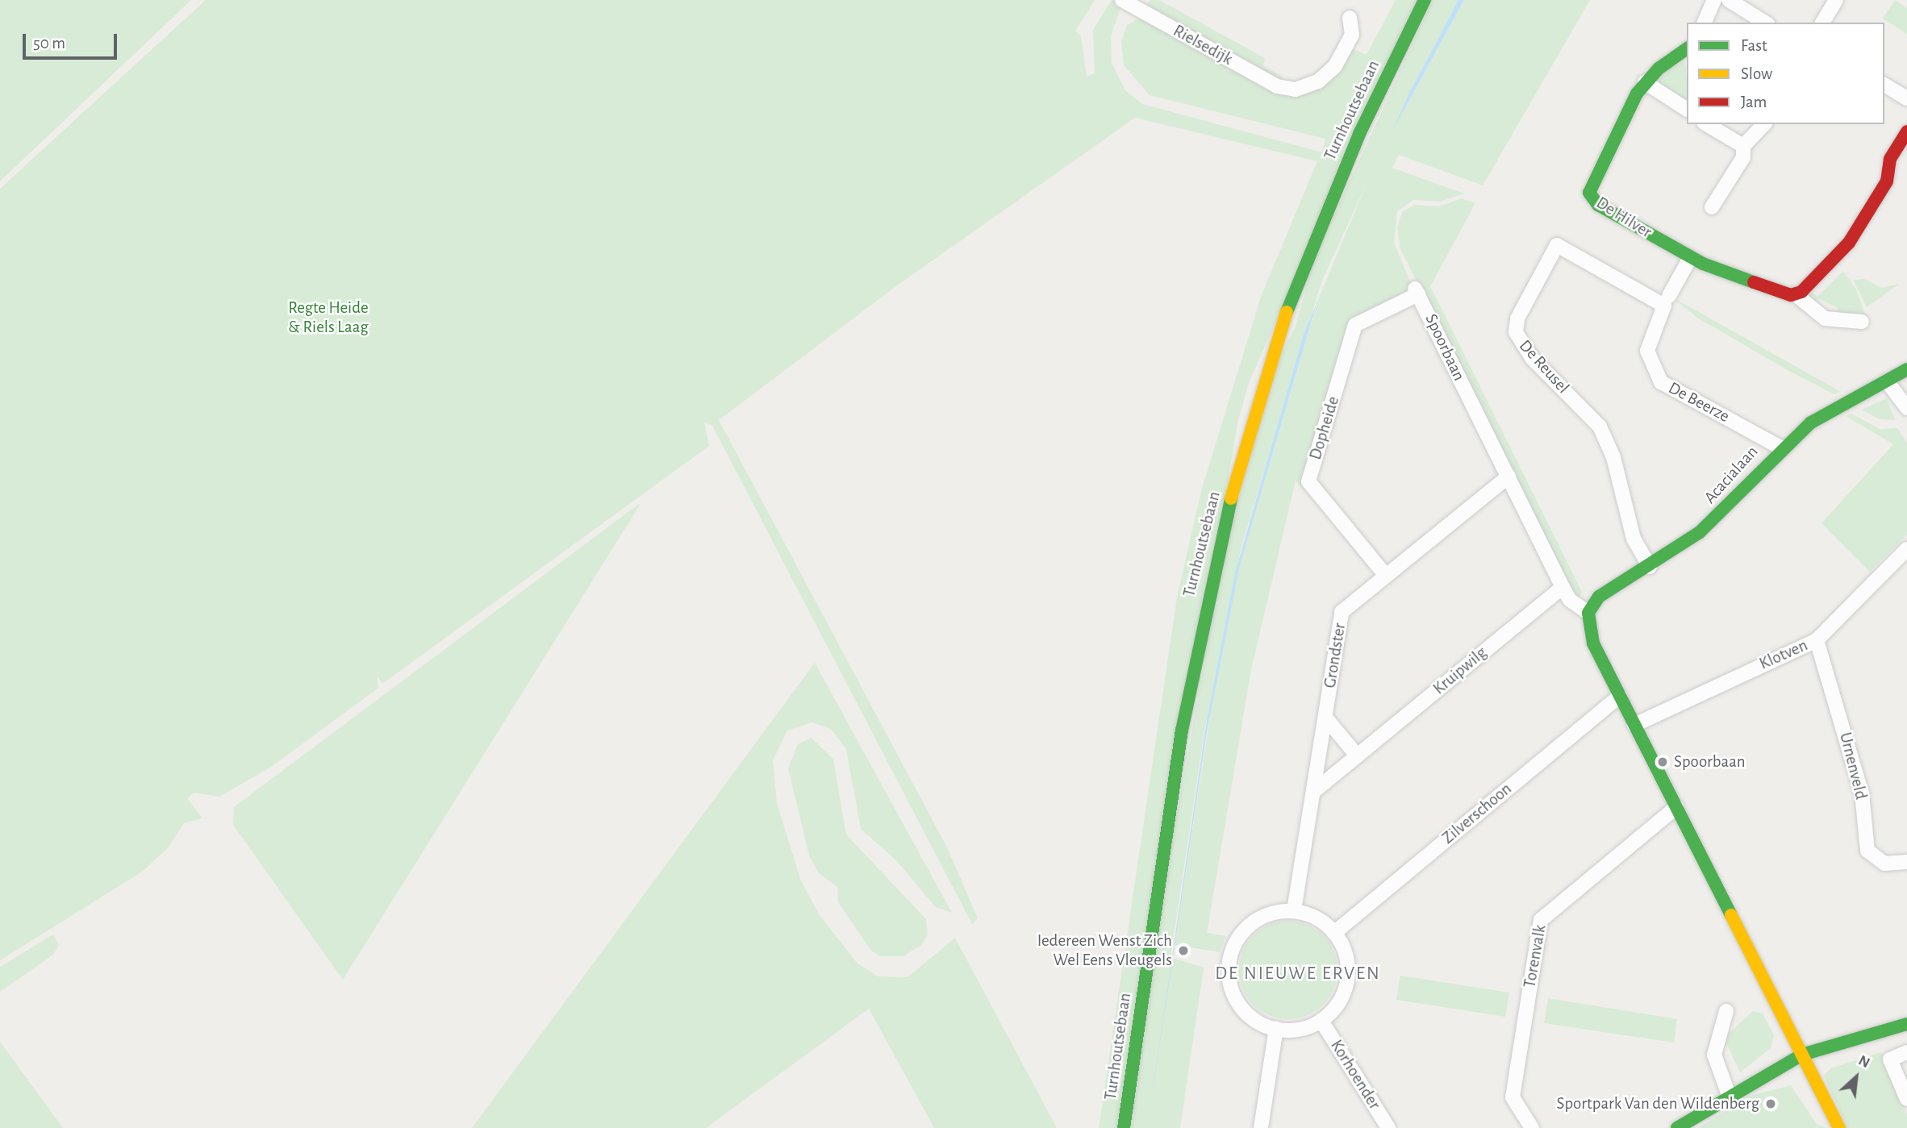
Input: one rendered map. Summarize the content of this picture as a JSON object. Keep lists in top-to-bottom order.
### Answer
{
  "streets": {
    "street": [
      "Rielsedijk",
      "Turnhoutsebaan",
      "De Hilver",
      "Spoorbaan",
      "De Reusel",
      "De Beerze",
      "Dopheide",
      "Acacialaan",
      "Klotven",
      "Grondster",
      "Kruipwilg",
      "Urnenveld",
      "Zilverschoon",
      "Torenvalk",
      "Korhoender"
    ]
  },
  "crossings": [
    ["De Hilver", "De Beerze"],
    ["Spoorbaan", "Dopheide"],
    ["Spoorbaan", "Acacialaan"],
    ["Spoorbaan", "Grondster"],
    ["Spoorbaan", "Kruipwilg"],
    ["De Reusel", "De Beerze"],
    ["De Reusel", "Acacialaan"],
    ["De Beerze", "Acacialaan"],
    ["Dopheide", "Grondster"],
    ["Klotven", "Urnenveld"],
    ["Grondster", "Kruipwilg"],
    ["Grondster", "Zilverschoon"],
    ["Grondster", "Korhoender"],
    ["Zilverschoon", "Korhoender"]
  ],
  "districts": ["DE NIEUWE ERVEN"],
  "parks": ["Regte Heide & Riels Laag"],
  "places": ["Spoorbaan", "Iedereen Wenst Zich Wel Eens Vleugels", "Sportpark Van den Wildenberg"],
  "legend": ["Fast", "Slow", "Jam"],
  "scale_bar": "50 m",
  "north": "top right"
}
